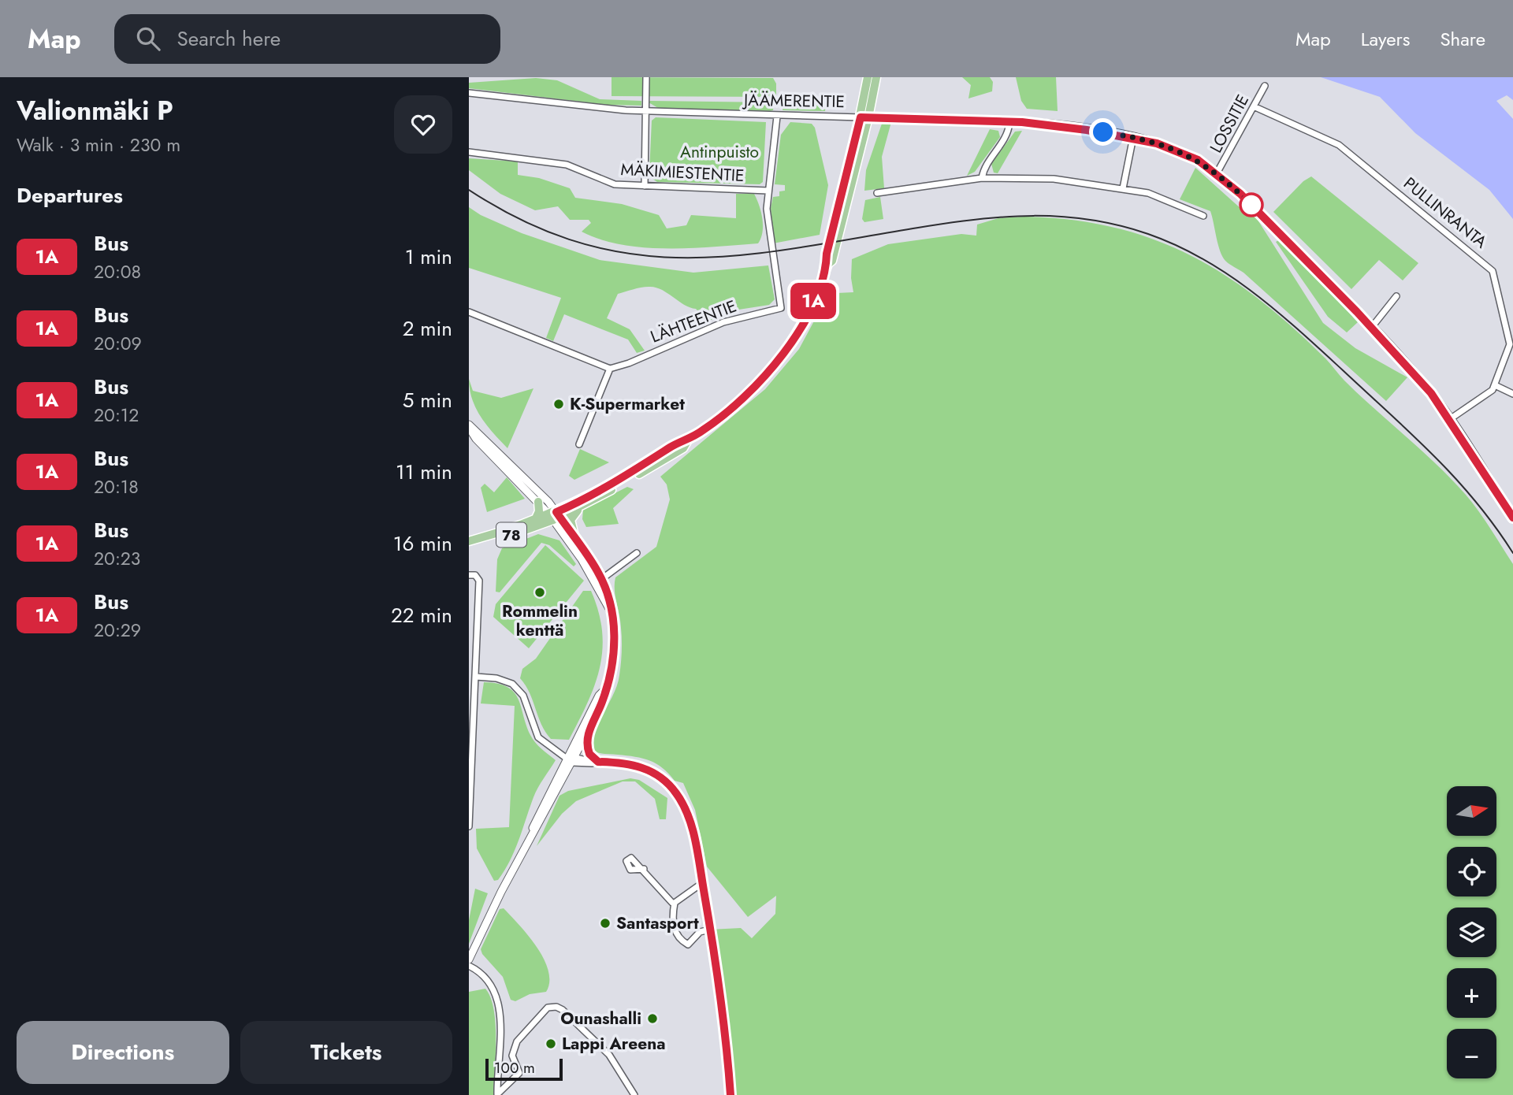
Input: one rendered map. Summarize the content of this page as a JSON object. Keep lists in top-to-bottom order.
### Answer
{
  "streets": {
    "main road": ["JÄÄMERENTIE", "78"],
    "street": [
      "LOSSITIE",
      "MÄKIMIESTENTIE",
      "PULLINRANTA",
      "LÄHTEENTIE"
    ]
  },
  "crossings": [
    ["JÄÄMERENTIE", "LOSSITIE"],
    ["JÄÄMERENTIE", "LÄHTEENTIE"],
    ["JÄÄMERENTIE", "78"],
    ["LOSSITIE", "PULLINRANTA"],
    ["MÄKIMIESTENTIE", "LÄHTEENTIE"]
  ],
  "parks": ["Antinpuisto"],
  "places": [
    "K-Supermarket",
    "Rommelin kenttä",
    "Santasport",
    "Ounashalli",
    "Lappi Areena"
  ],
  "lines": ["bus line 1A"],
  "scale_bar": "100 m",
  "north": "right",
  "page": {
    "header": "Map",
    "search": "Search here",
    "nav": ["Map", "Layers", "Share"],
    "heading": [
      ["Valionmäki P", "Walk · 3 min · 230 m"],
      "Departures"
    ],
    "on_map": "1A",
    "list": [
      {
        "mark": "1A",
        "name": "Bus",
        "note": "20:08",
        "value": "1 min"
      },
      {
        "mark": "1A",
        "name": "Bus",
        "note": "20:09",
        "value": "2 min"
      },
      {
        "mark": "1A",
        "name": "Bus",
        "note": "20:12",
        "value": "5 min"
      },
      {
        "mark": "1A",
        "name": "Bus",
        "note": "20:18",
        "value": "11 min"
      },
      {
        "mark": "1A",
        "name": "Bus",
        "note": "20:23",
        "value": "16 min"
      },
      {
        "mark": "1A",
        "name": "Bus",
        "note": "20:29",
        "value": "22 min"
      }
    ],
    "map_buttons": ["+", "−"],
    "buttons": ["Directions", "Tickets"],
    "scale": "100 m"
  }
}
